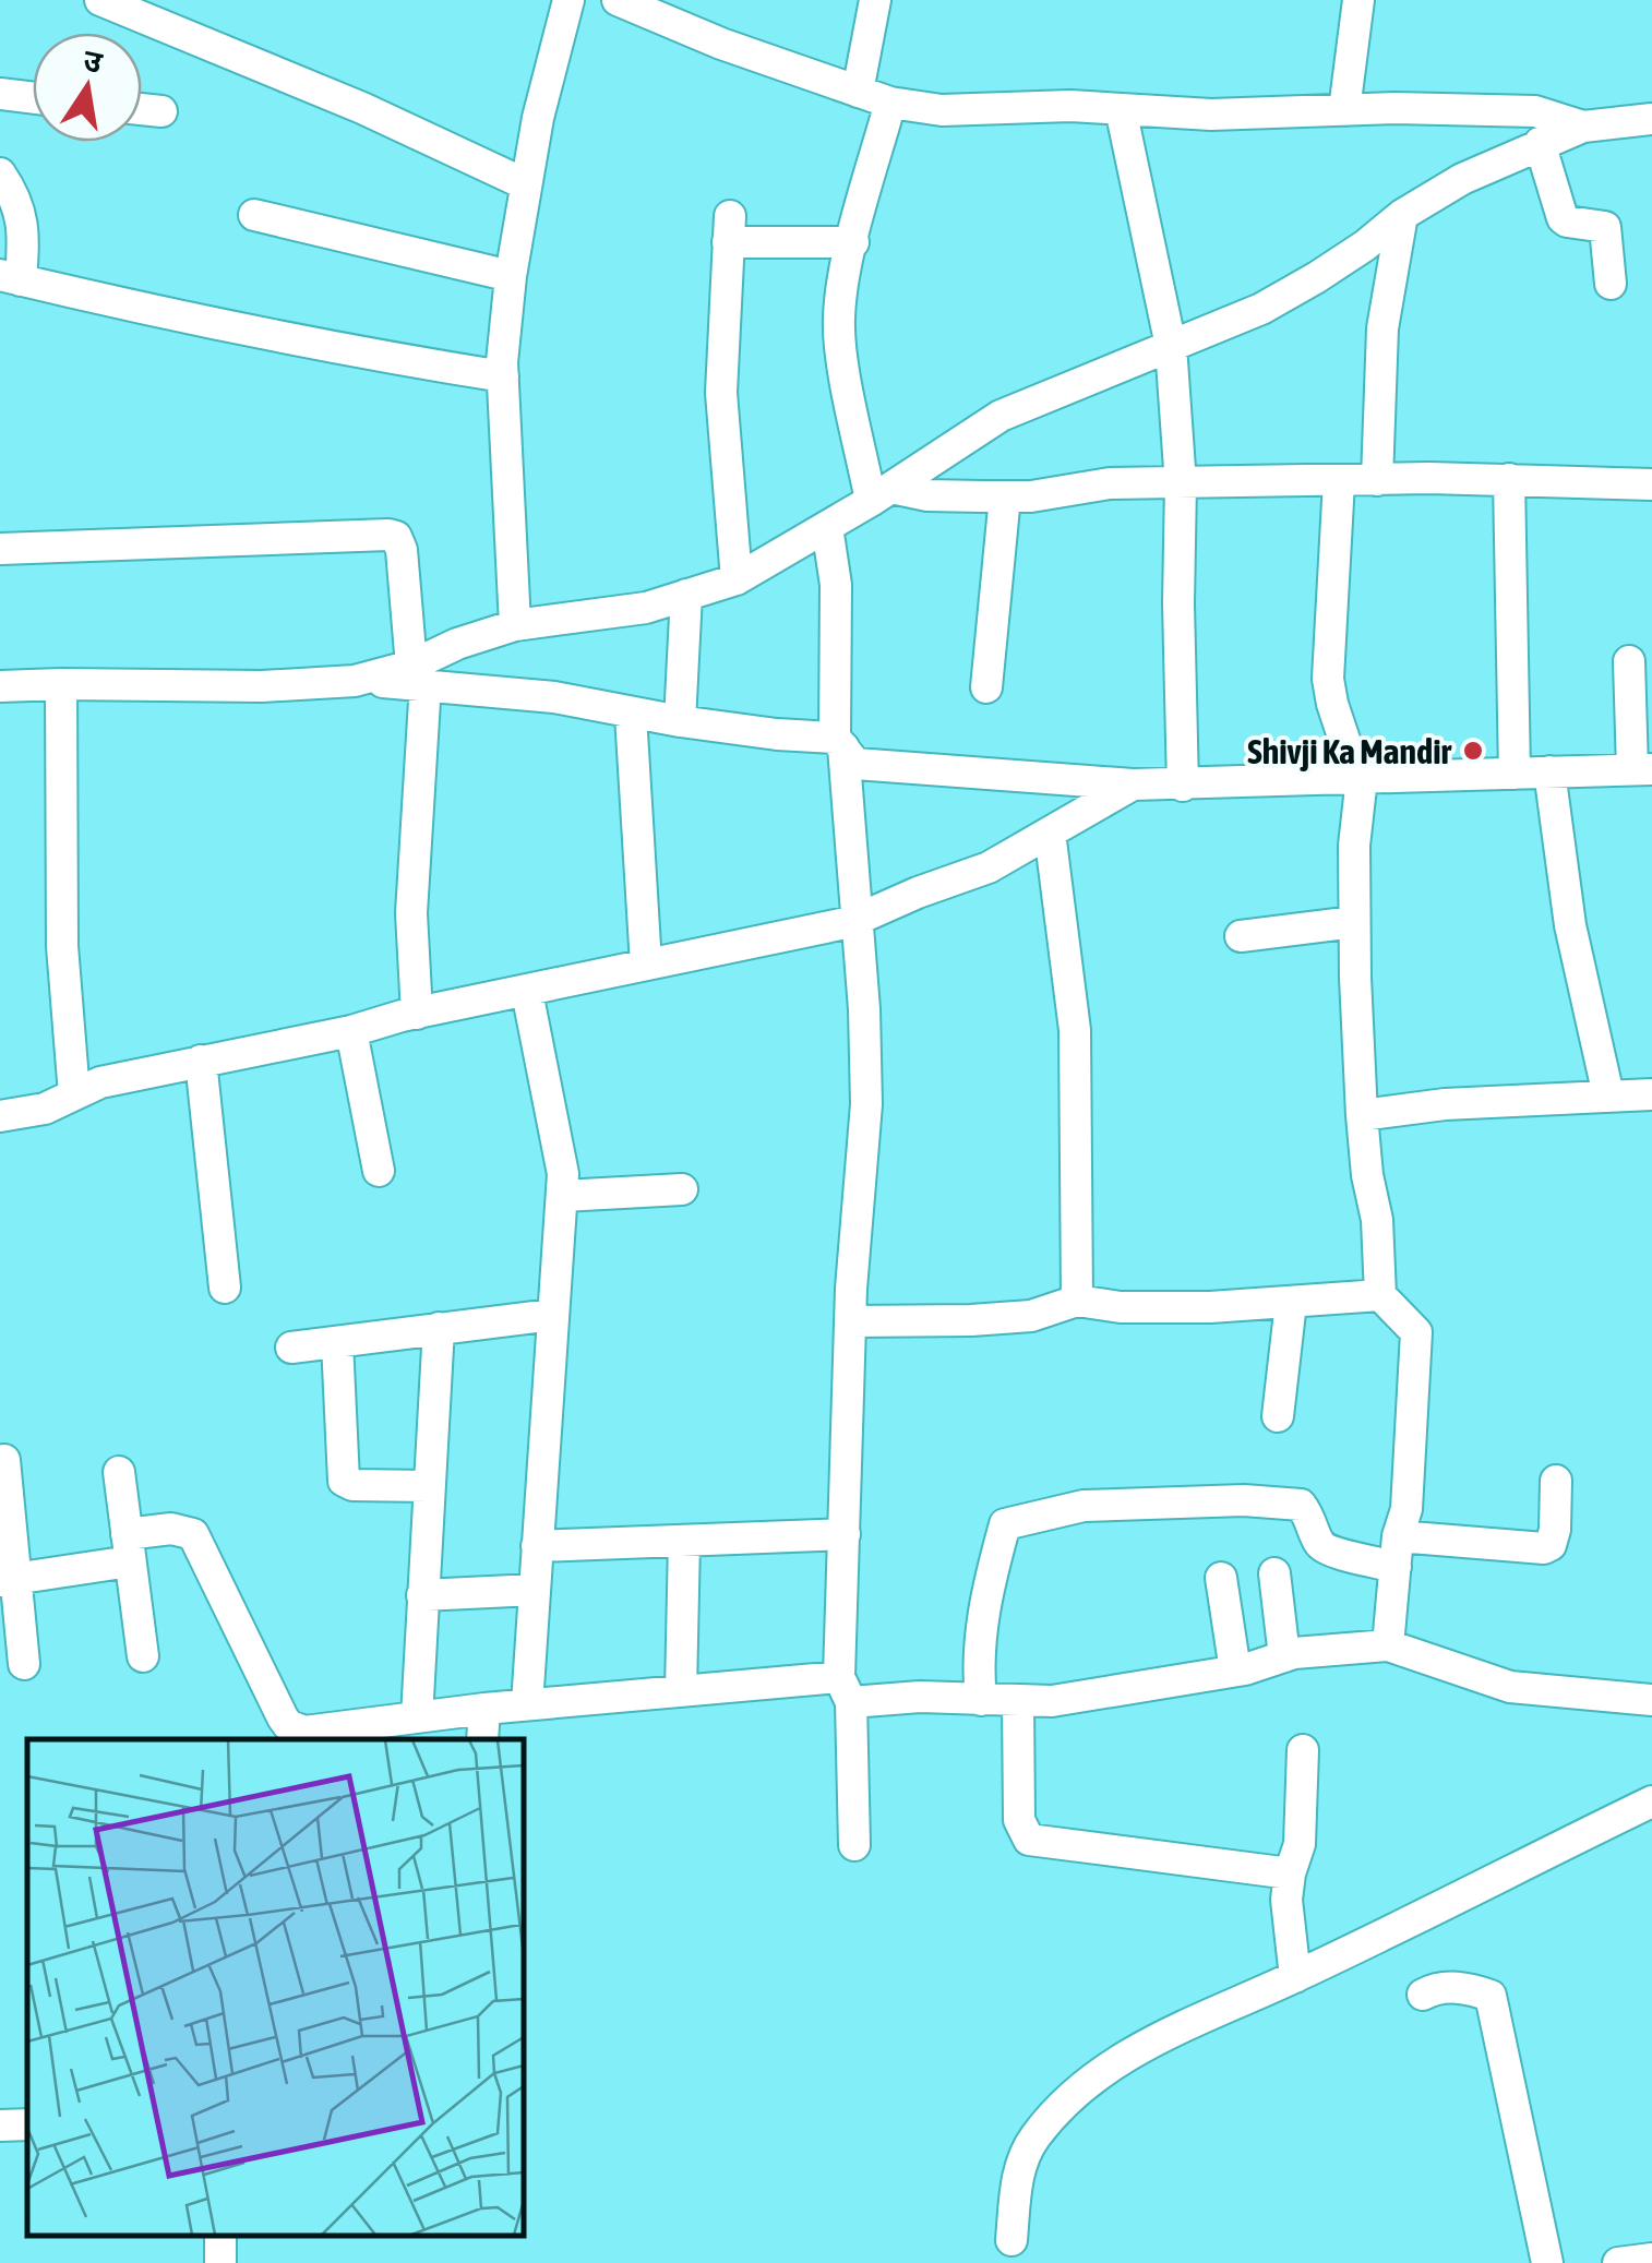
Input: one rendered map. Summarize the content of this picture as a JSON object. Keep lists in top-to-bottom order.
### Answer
{
  "places": ["Shivji Ka Mandir"],
  "north": "top"
}
